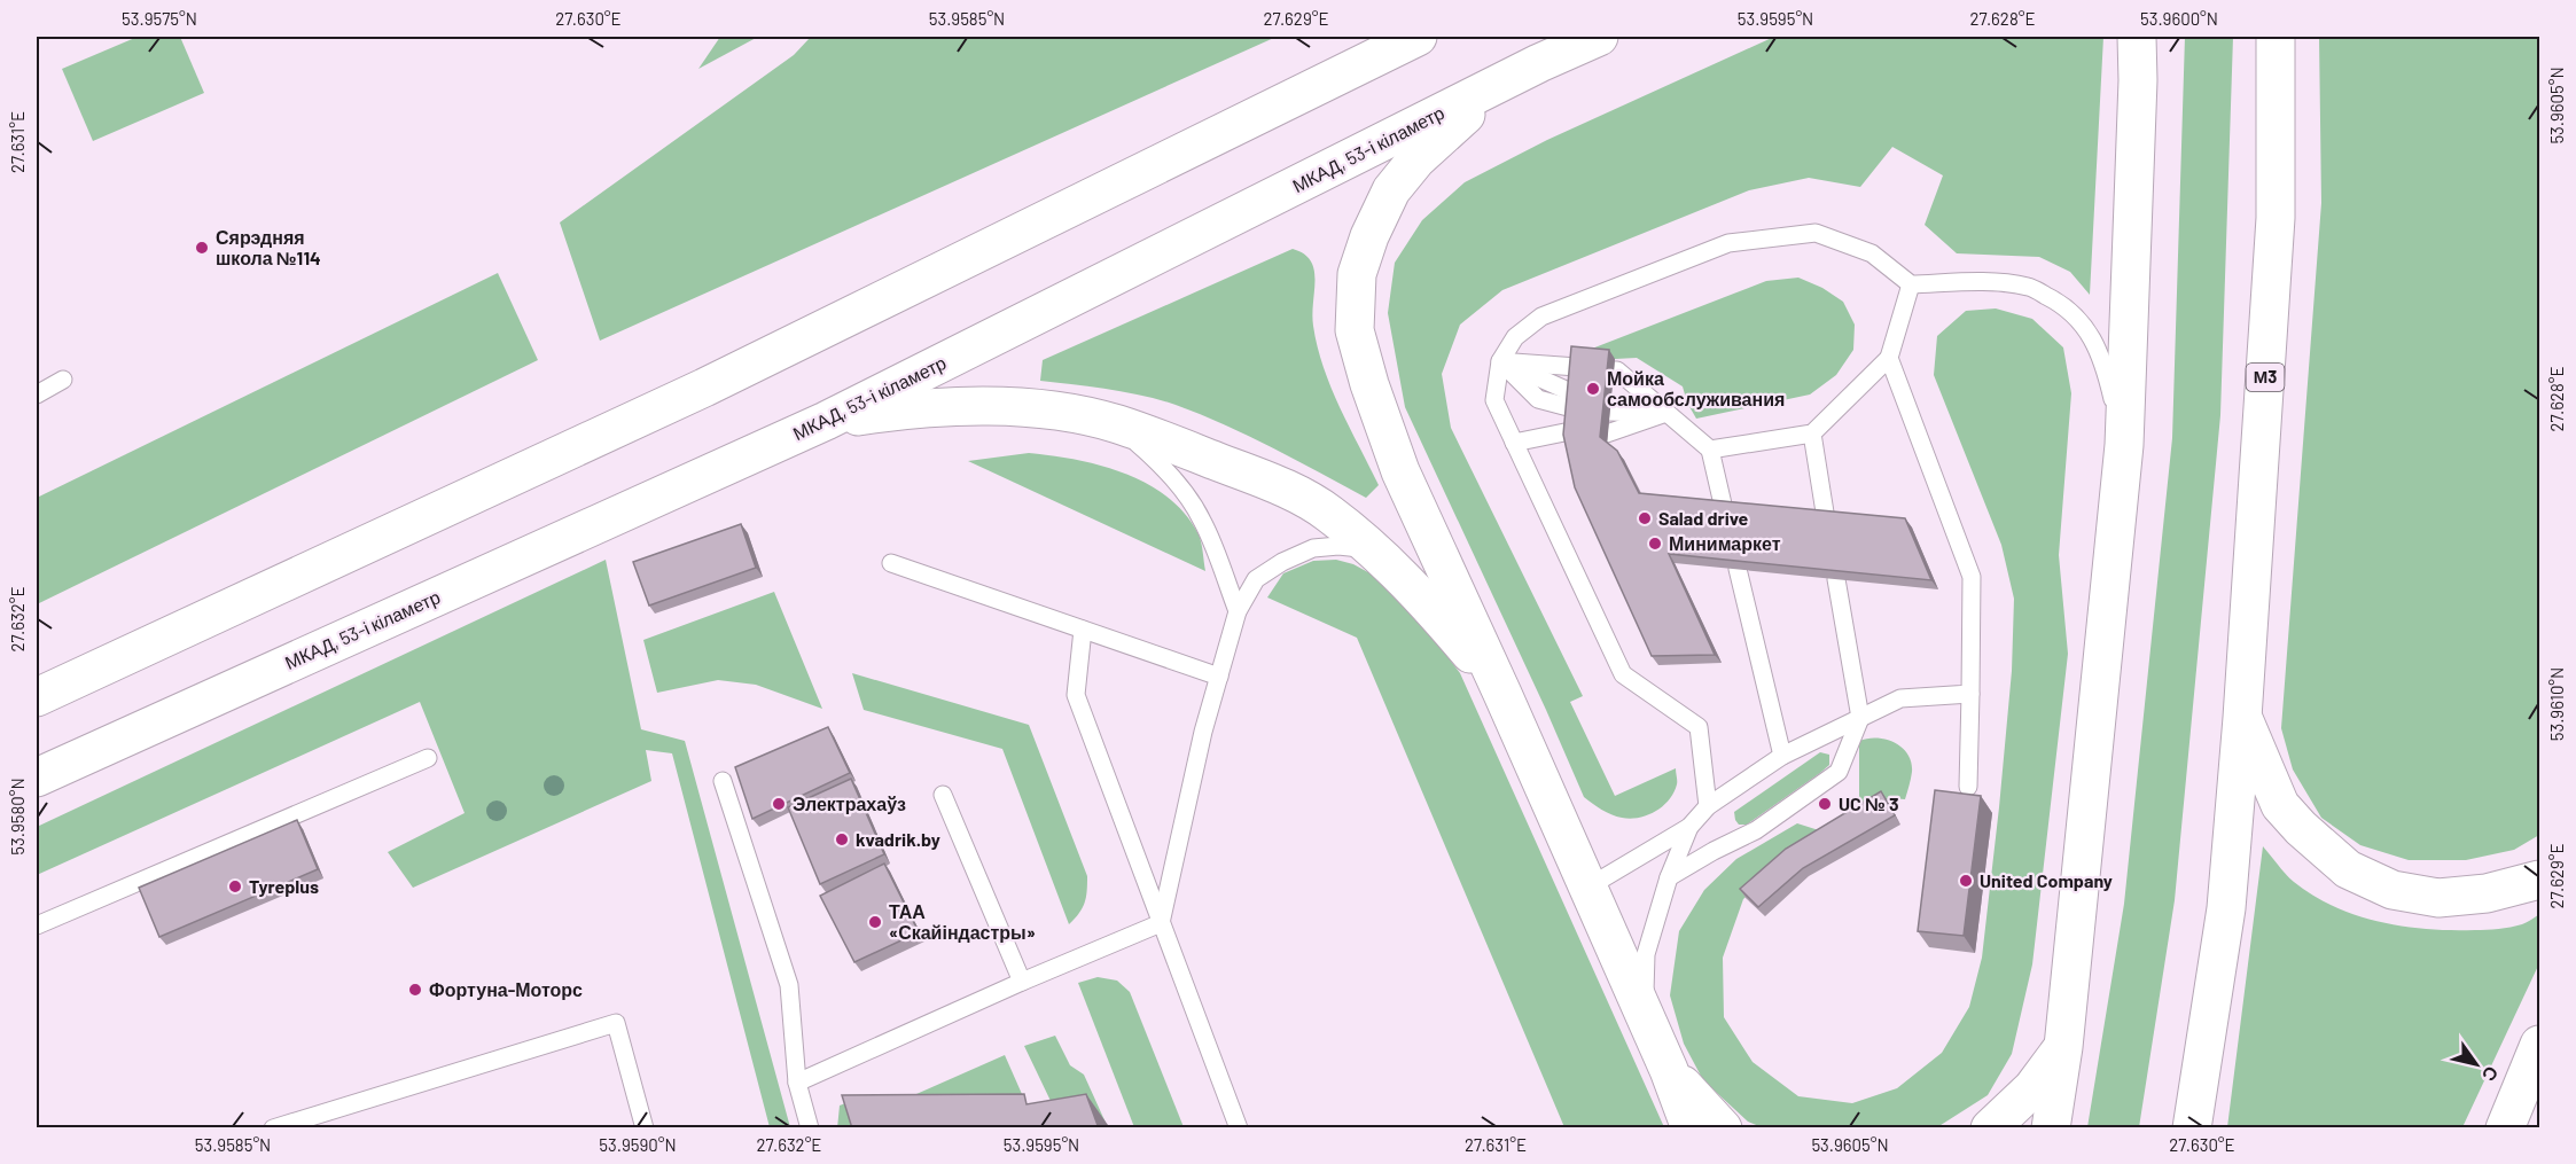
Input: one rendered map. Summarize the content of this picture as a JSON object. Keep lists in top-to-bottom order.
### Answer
{
  "streets": {
    "highway": ["МКАД, 53-і кіламетр", "М3"]
  },
  "places": [
    "Сярэдняя школа №114",
    "Мойка самообслуживания",
    "Salad drive",
    "Минимаркет",
    "Электрахаўз",
    "UC № 3",
    "kvadrik.by",
    "United Company",
    "Tyreplus",
    "ТАА «Скайіндастры»",
    "Фортуна-Моторс"
  ],
  "north": "bottom right",
  "coordinates": [
    "53.9575°N",
    "27.630°E",
    "53.9585°N",
    "27.629°E",
    "53.9595°N",
    "27.628°E",
    "53.9600°N",
    "53.9605°N",
    "27.631°E",
    "27.632°E",
    "53.9610°N",
    "53.9580°N",
    "53.9590°N"
  ]
}
